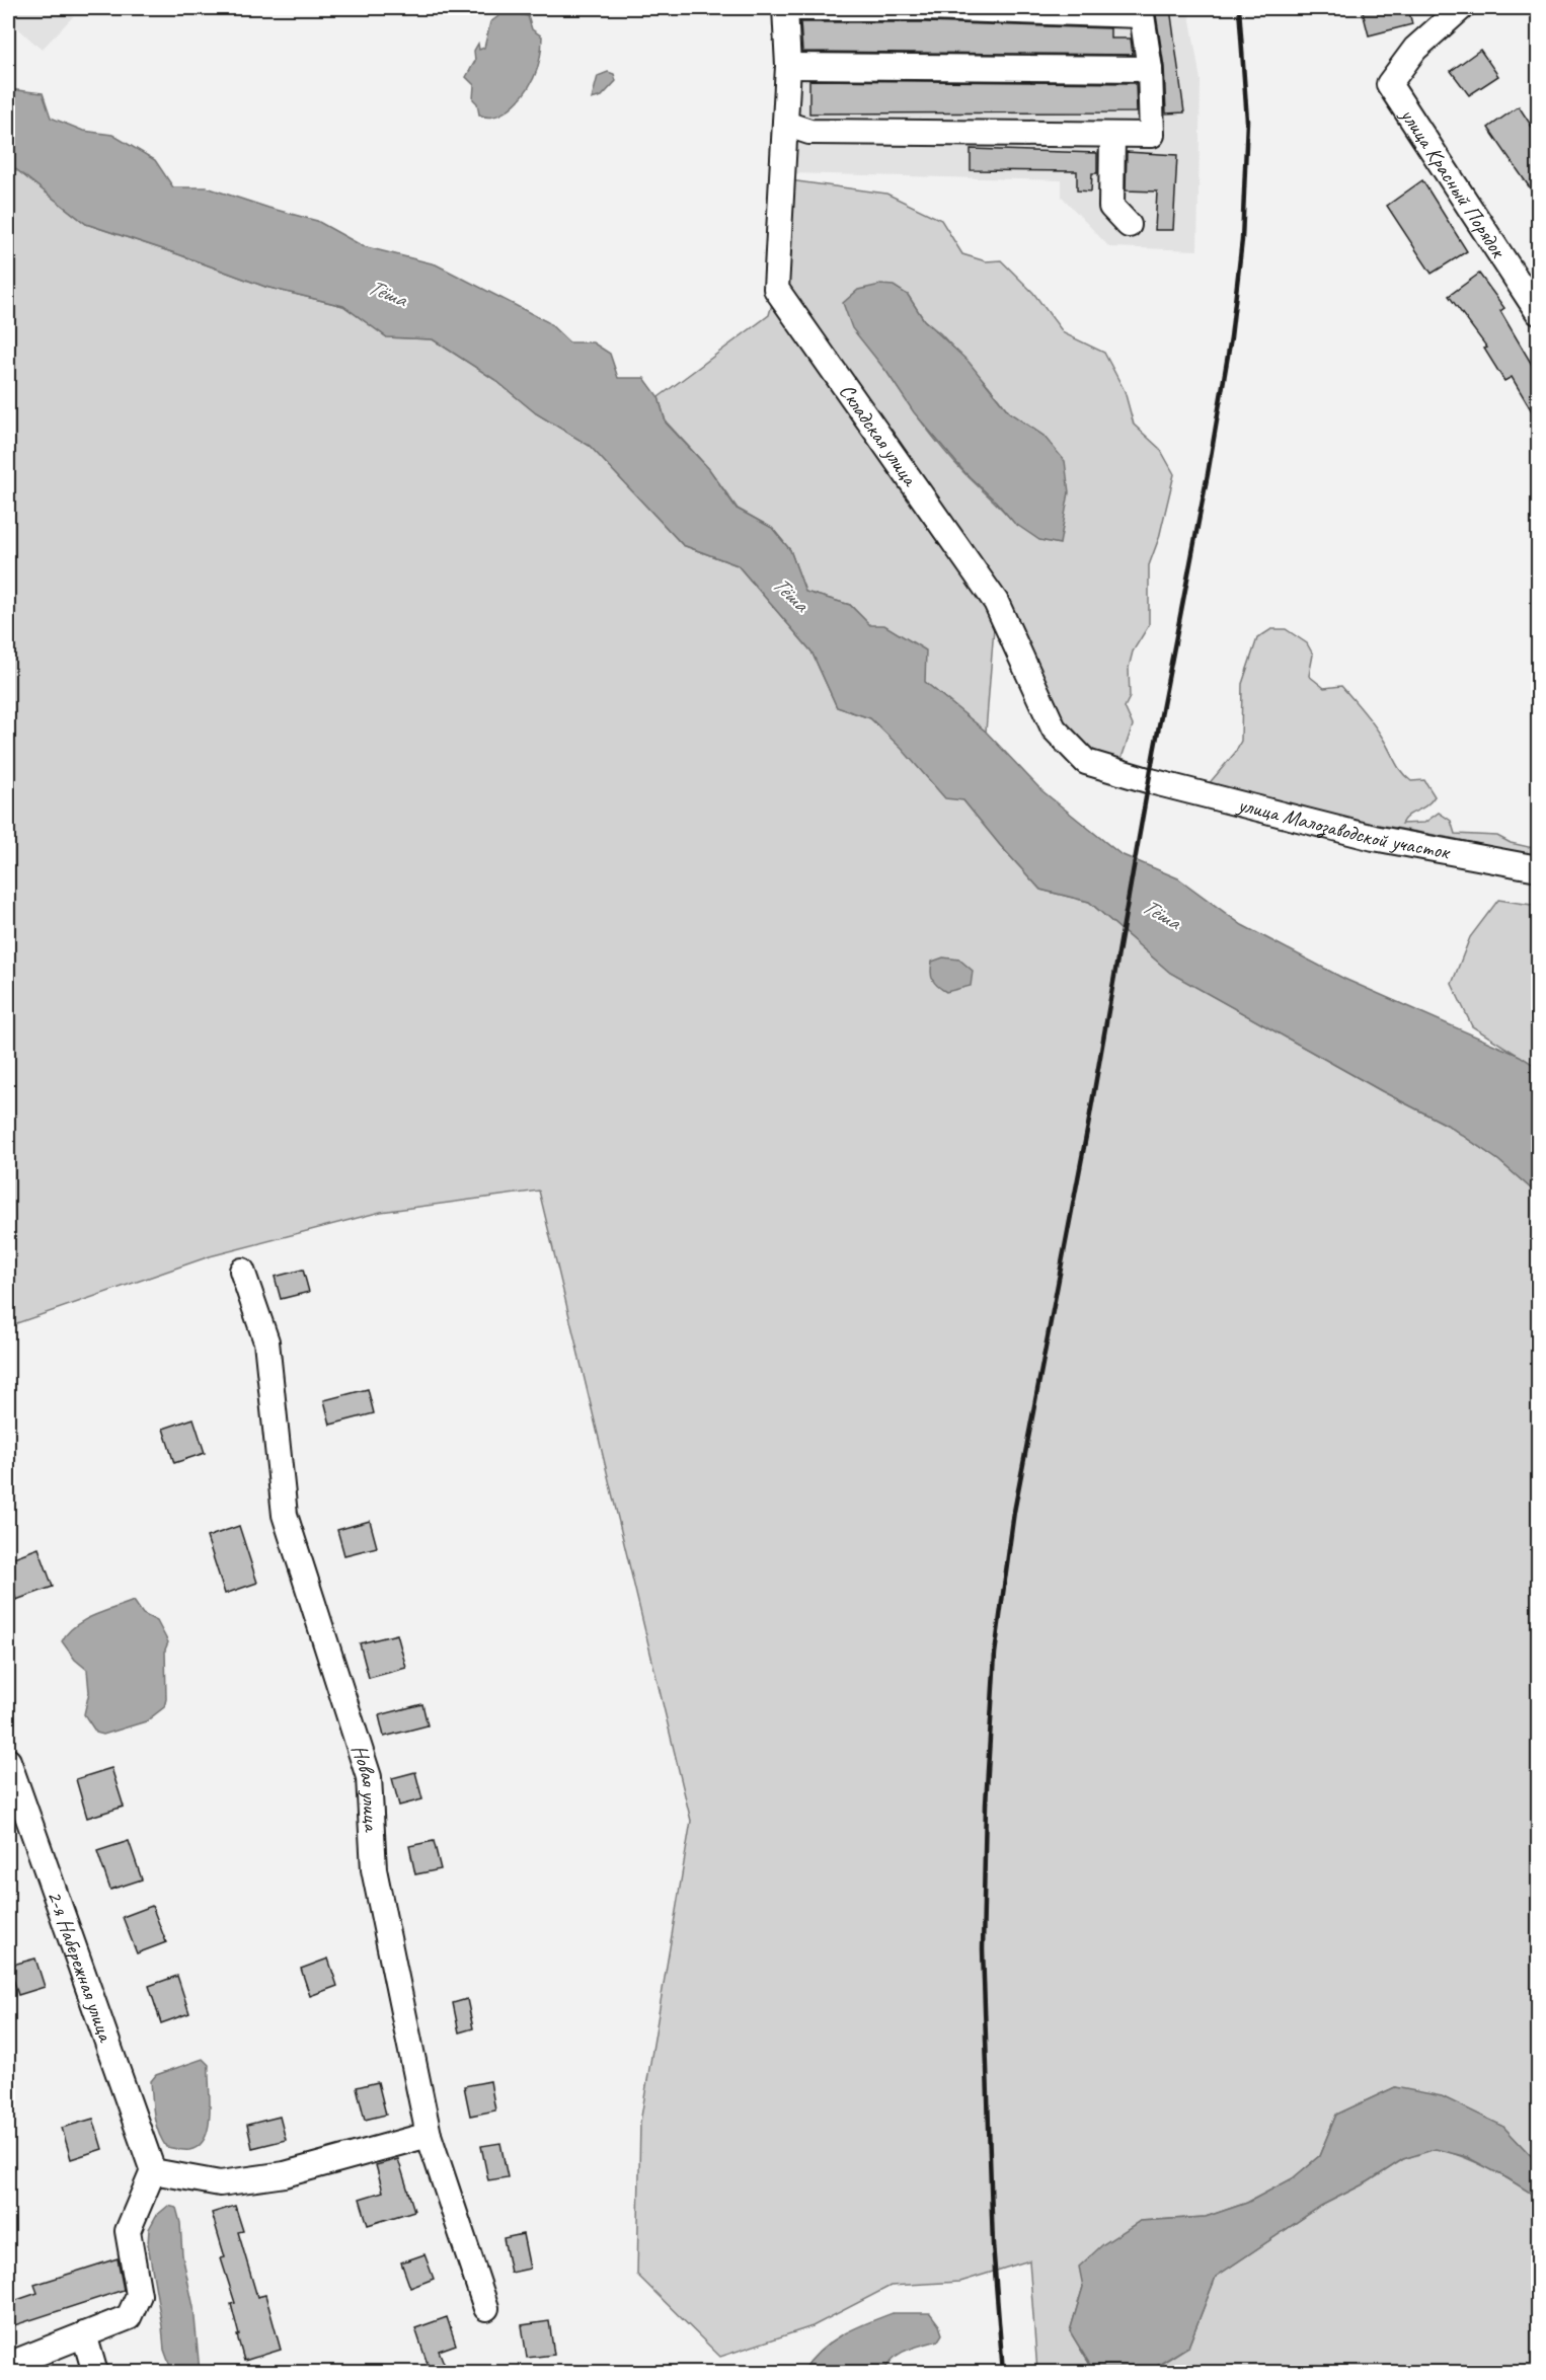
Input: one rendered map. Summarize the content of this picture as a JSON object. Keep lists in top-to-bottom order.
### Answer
{
  "streets": {
    "street": [
      "улица Красный Порядок",
      "Складская улица",
      "улица Малозаводской участок",
      "Новая улица",
      "2-я Набережная улица"
    ]
  },
  "crossings": [
    ["Складская улица", "улица Малозаводской участок"]
  ],
  "water": ["Тёша"]
}
